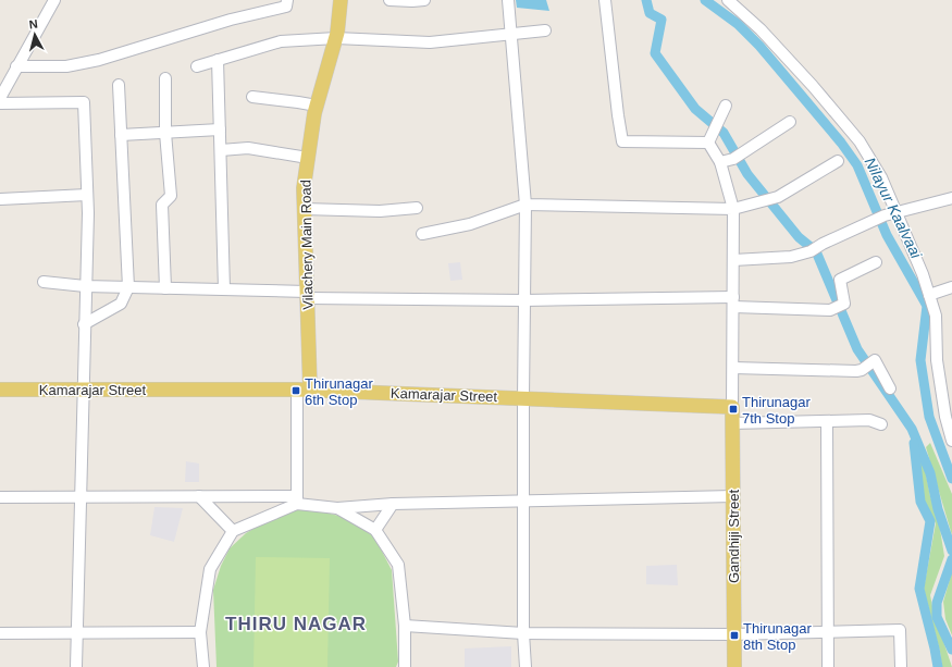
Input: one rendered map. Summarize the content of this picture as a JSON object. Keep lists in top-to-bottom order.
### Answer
{
  "streets": {
    "main road": ["Vilachery Main Road", "Kamarajar Street", "Gandhiji Street"]
  },
  "crossings": [
    ["Vilachery Main Road", "Kamarajar Street"],
    ["Kamarajar Street", "Gandhiji Street"]
  ],
  "districts": ["THIRU NAGAR"],
  "water": ["Nilayur Kaalvaai"],
  "places": {
    "transit": ["Thirunagar 6th Stop", "Thirunagar 7th Stop", "Thirunagar 8th Stop"]
  },
  "north": "top"
}
